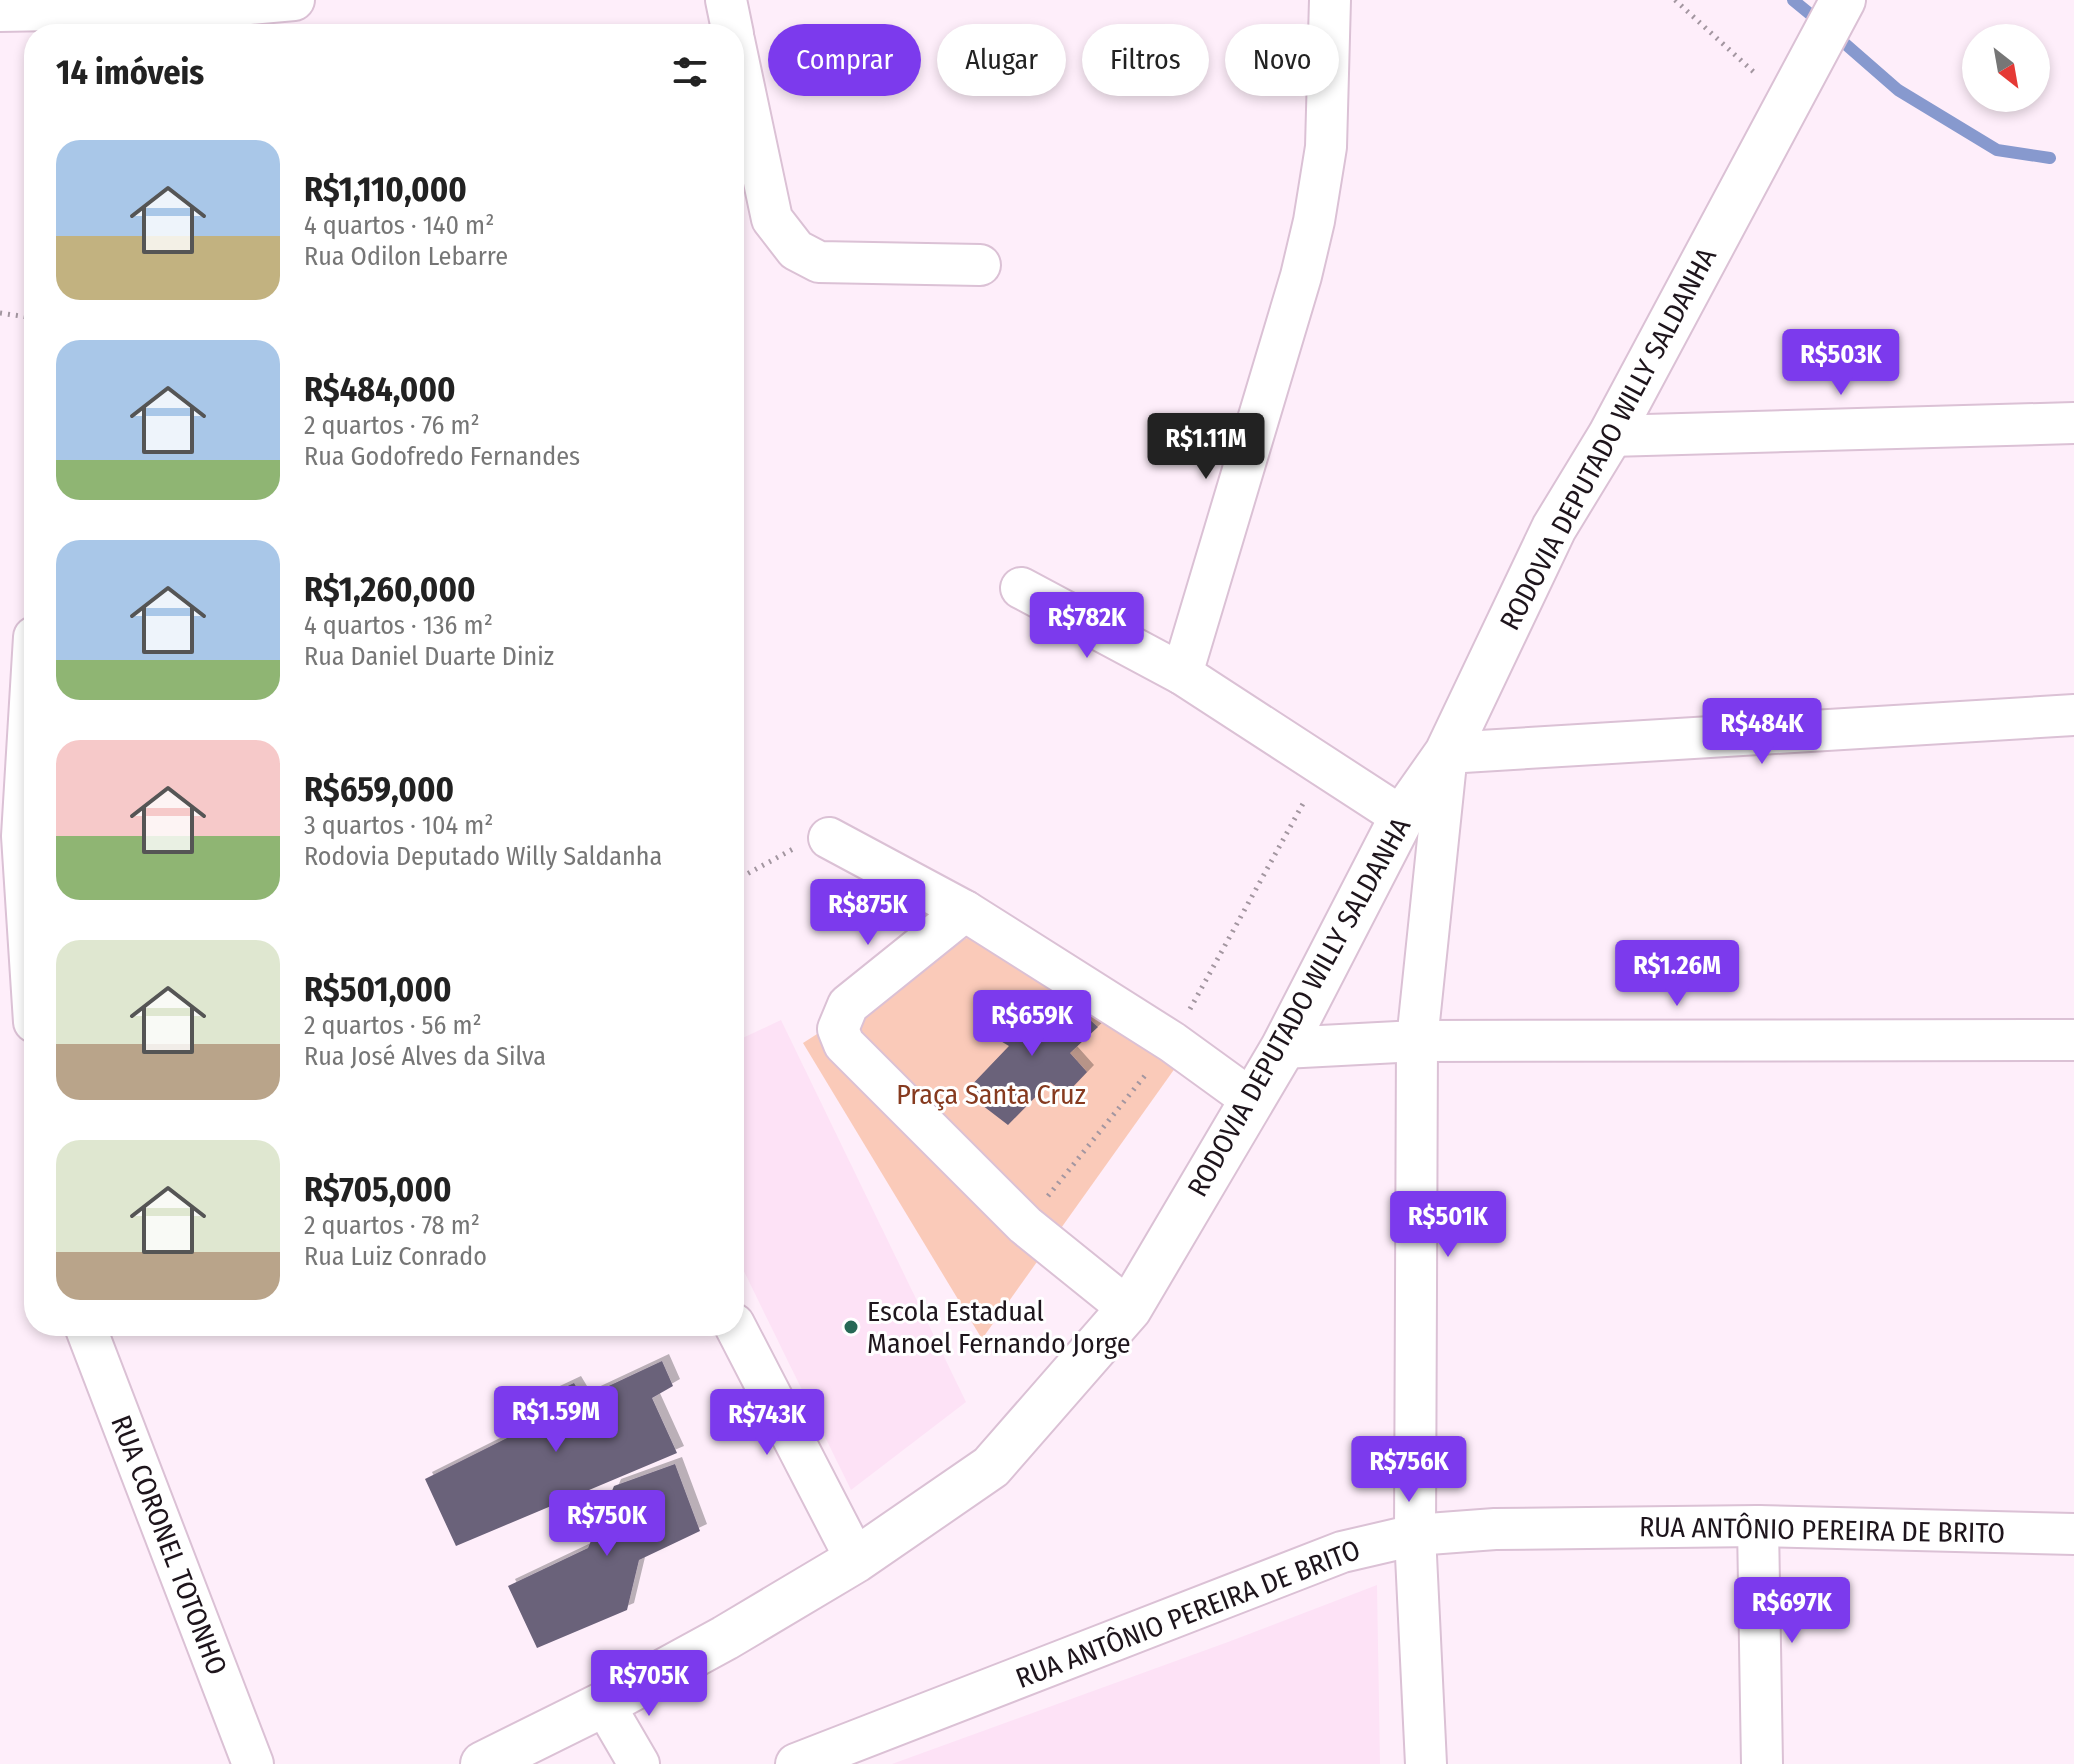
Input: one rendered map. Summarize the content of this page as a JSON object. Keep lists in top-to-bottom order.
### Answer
{
  "streets": {
    "main road": ["RODOVIA DEPUTADO WILLY SALDANHA"],
    "street": ["RUA ANTÔNIO PEREIRA DE BRITO", "RUA CORONEL TOTONHO"]
  },
  "parks": ["Praça Santa Cruz"],
  "places": ["Escola Estadual Manoel Fernando Jorge"],
  "north": "bottom right",
  "page": {
    "chip": [
      "Comprar",
      "Alugar",
      "Filtros",
      "Novo"
    ],
    "heading": "14 imóveis",
    "list": [
      {
        "name": "R$1,110,000",
        "note": "4 quartos · 140 m² · Rua Odilon Lebarre"
      },
      {
        "name": "R$484,000",
        "note": "2 quartos · 76 m² · Rua Godofredo Fernandes"
      },
      {
        "name": "R$1,260,000",
        "note": "4 quartos · 136 m² · Rua Daniel Duarte Diniz"
      },
      {
        "name": "R$659,000",
        "note": "3 quartos · 104 m² · Rodovia Deputado Willy Saldanha"
      },
      {
        "name": "R$501,000",
        "note": "2 quartos · 56 m² · Rua José Alves da Silva"
      },
      {
        "name": "R$705,000",
        "note": "2 quartos · 78 m² · Rua Luiz Conrado"
      }
    ],
    "price": [
      "R$503K",
      "R$1.11M",
      "R$782K",
      "R$484K",
      "R$875K",
      "R$1.26M",
      "R$659K",
      "R$501K",
      "R$1.59M",
      "R$743K",
      "R$756K",
      "R$750K",
      "R$697K",
      "R$705K"
    ]
  }
}
